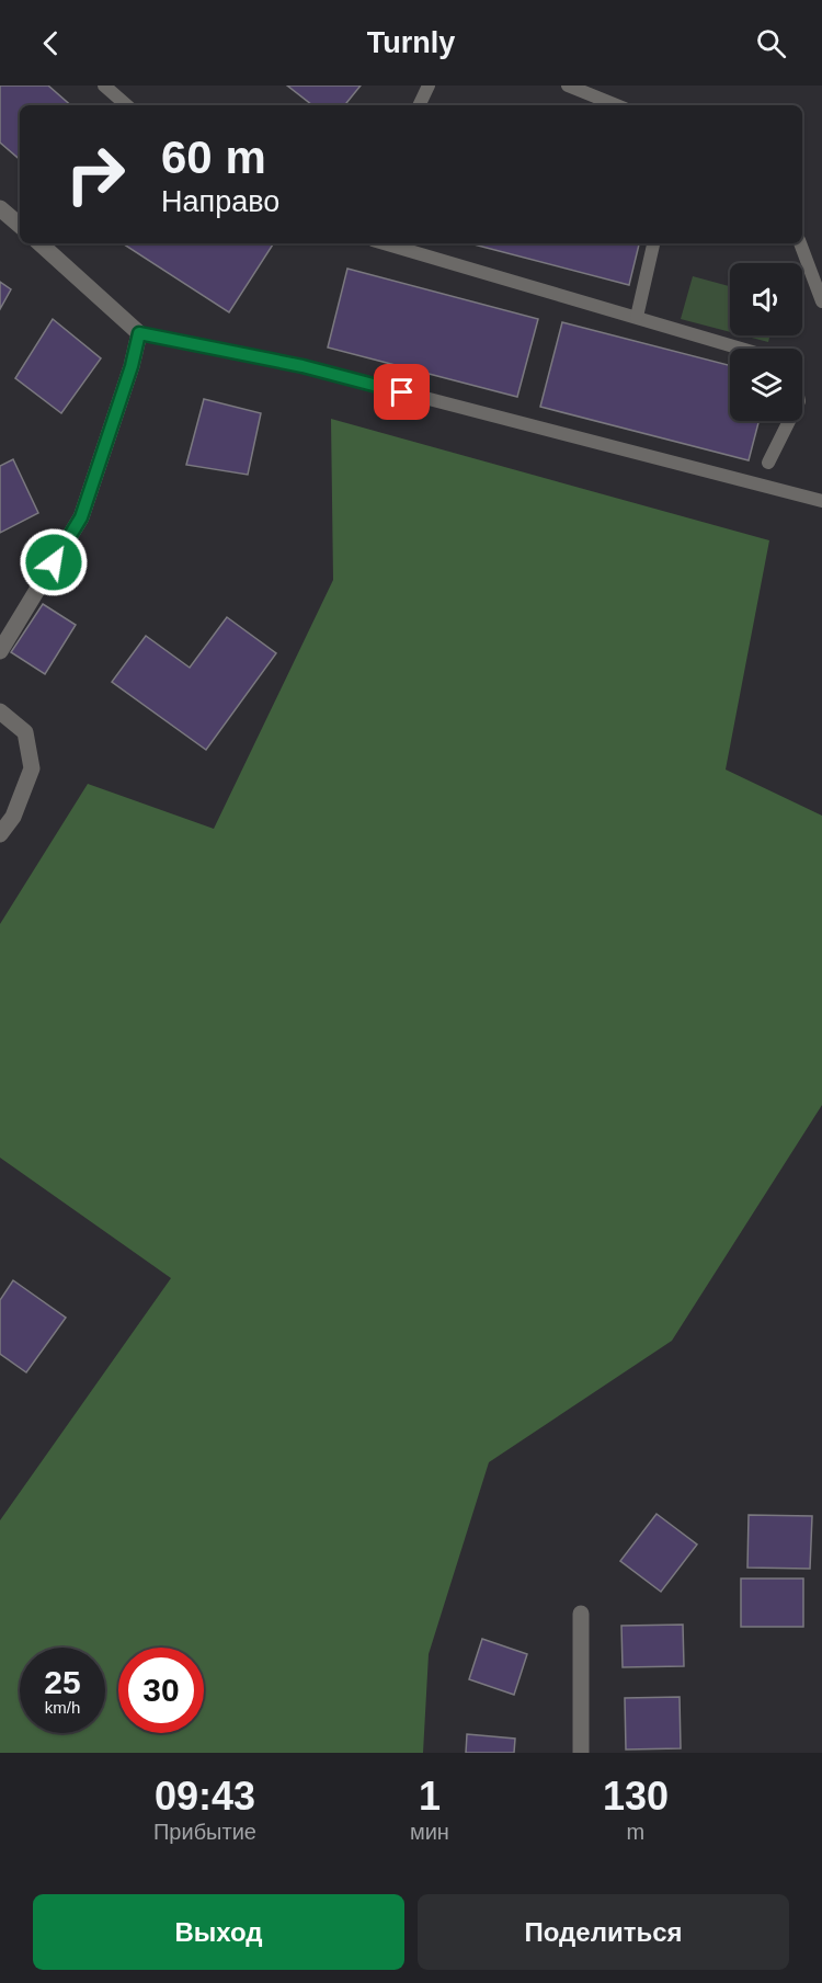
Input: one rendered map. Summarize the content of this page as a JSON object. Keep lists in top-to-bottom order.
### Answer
{
  "page": {
    "header": "Turnly",
    "turn": ["60 m", "Направо"],
    "speed": "25 km/h",
    "limit": "30",
    "eta": [
      "09:43",
      "Прибытие",
      "1",
      "мин",
      "130",
      "m"
    ],
    "buttons": ["Выход", "Поделиться"]
  }
}
